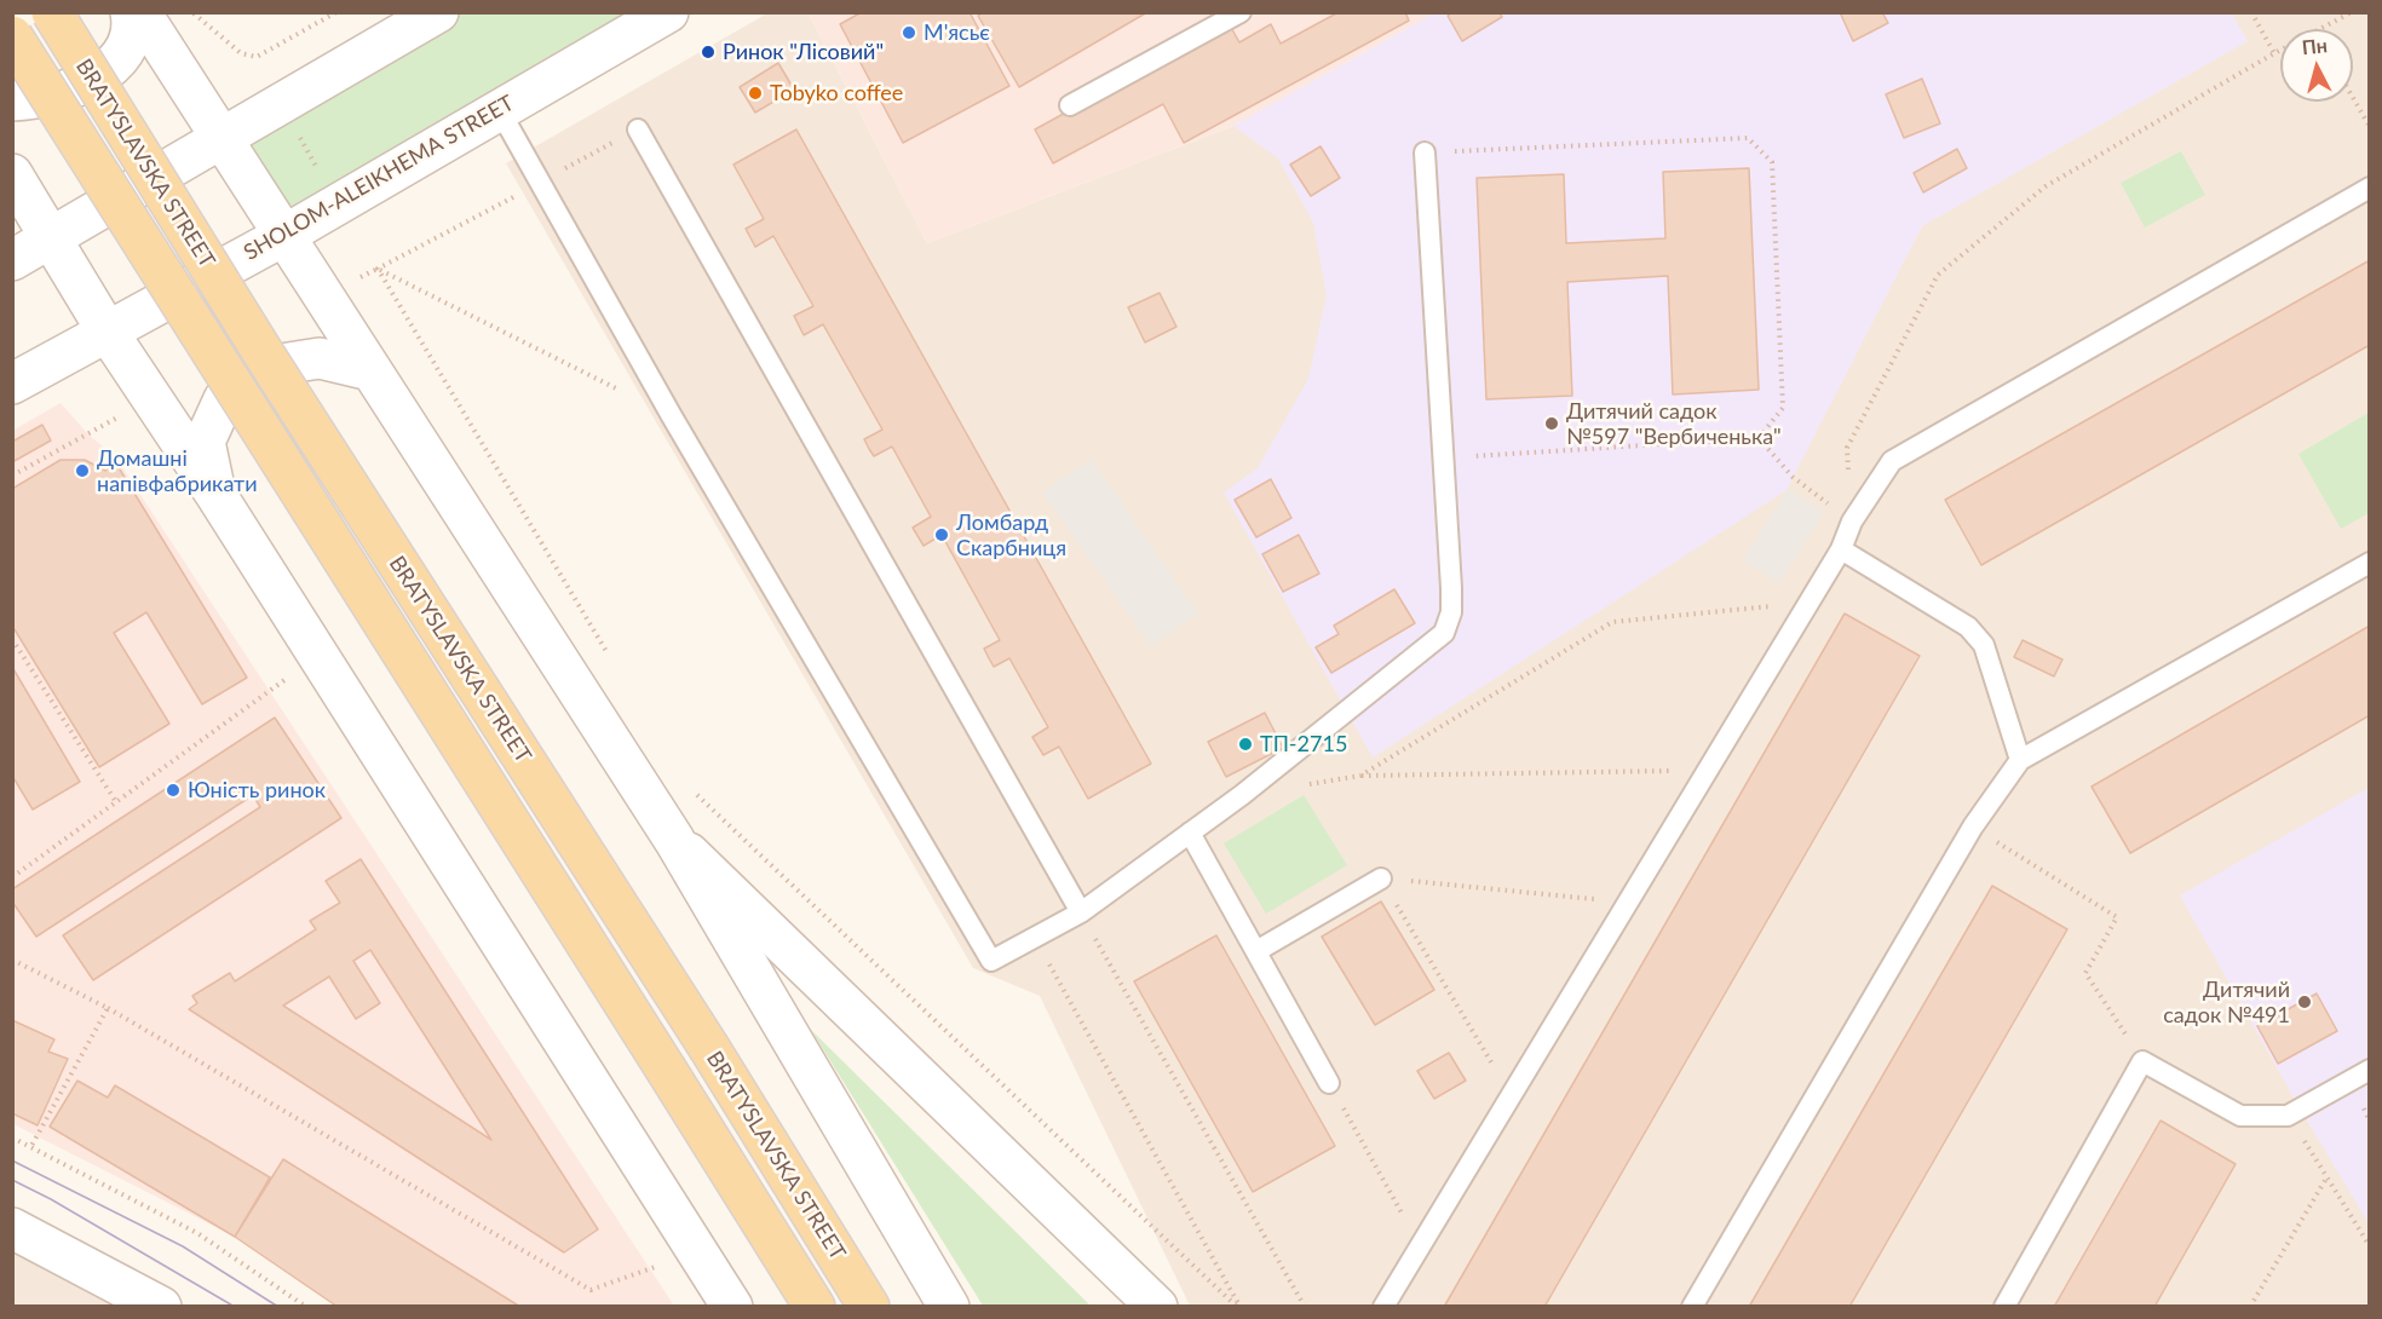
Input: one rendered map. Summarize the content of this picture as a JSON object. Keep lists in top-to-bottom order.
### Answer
{
  "streets": {
    "main road": ["BRATYSLAVSKA STREET"],
    "street": ["SHOLOM-ALEIKHEMA STREET"]
  },
  "places": [
    "М'ясьє",
    "Ринок \"Лісовий\"",
    "Tobyko coffee",
    "Дитячий садок №597 \"Вербиченька\"",
    "Домашні напівфабрикати",
    "Ломбард Скарбниця",
    "ТП-2715",
    "Юність ринок",
    "Дитячий садок №491"
  ],
  "north": "top"
}
